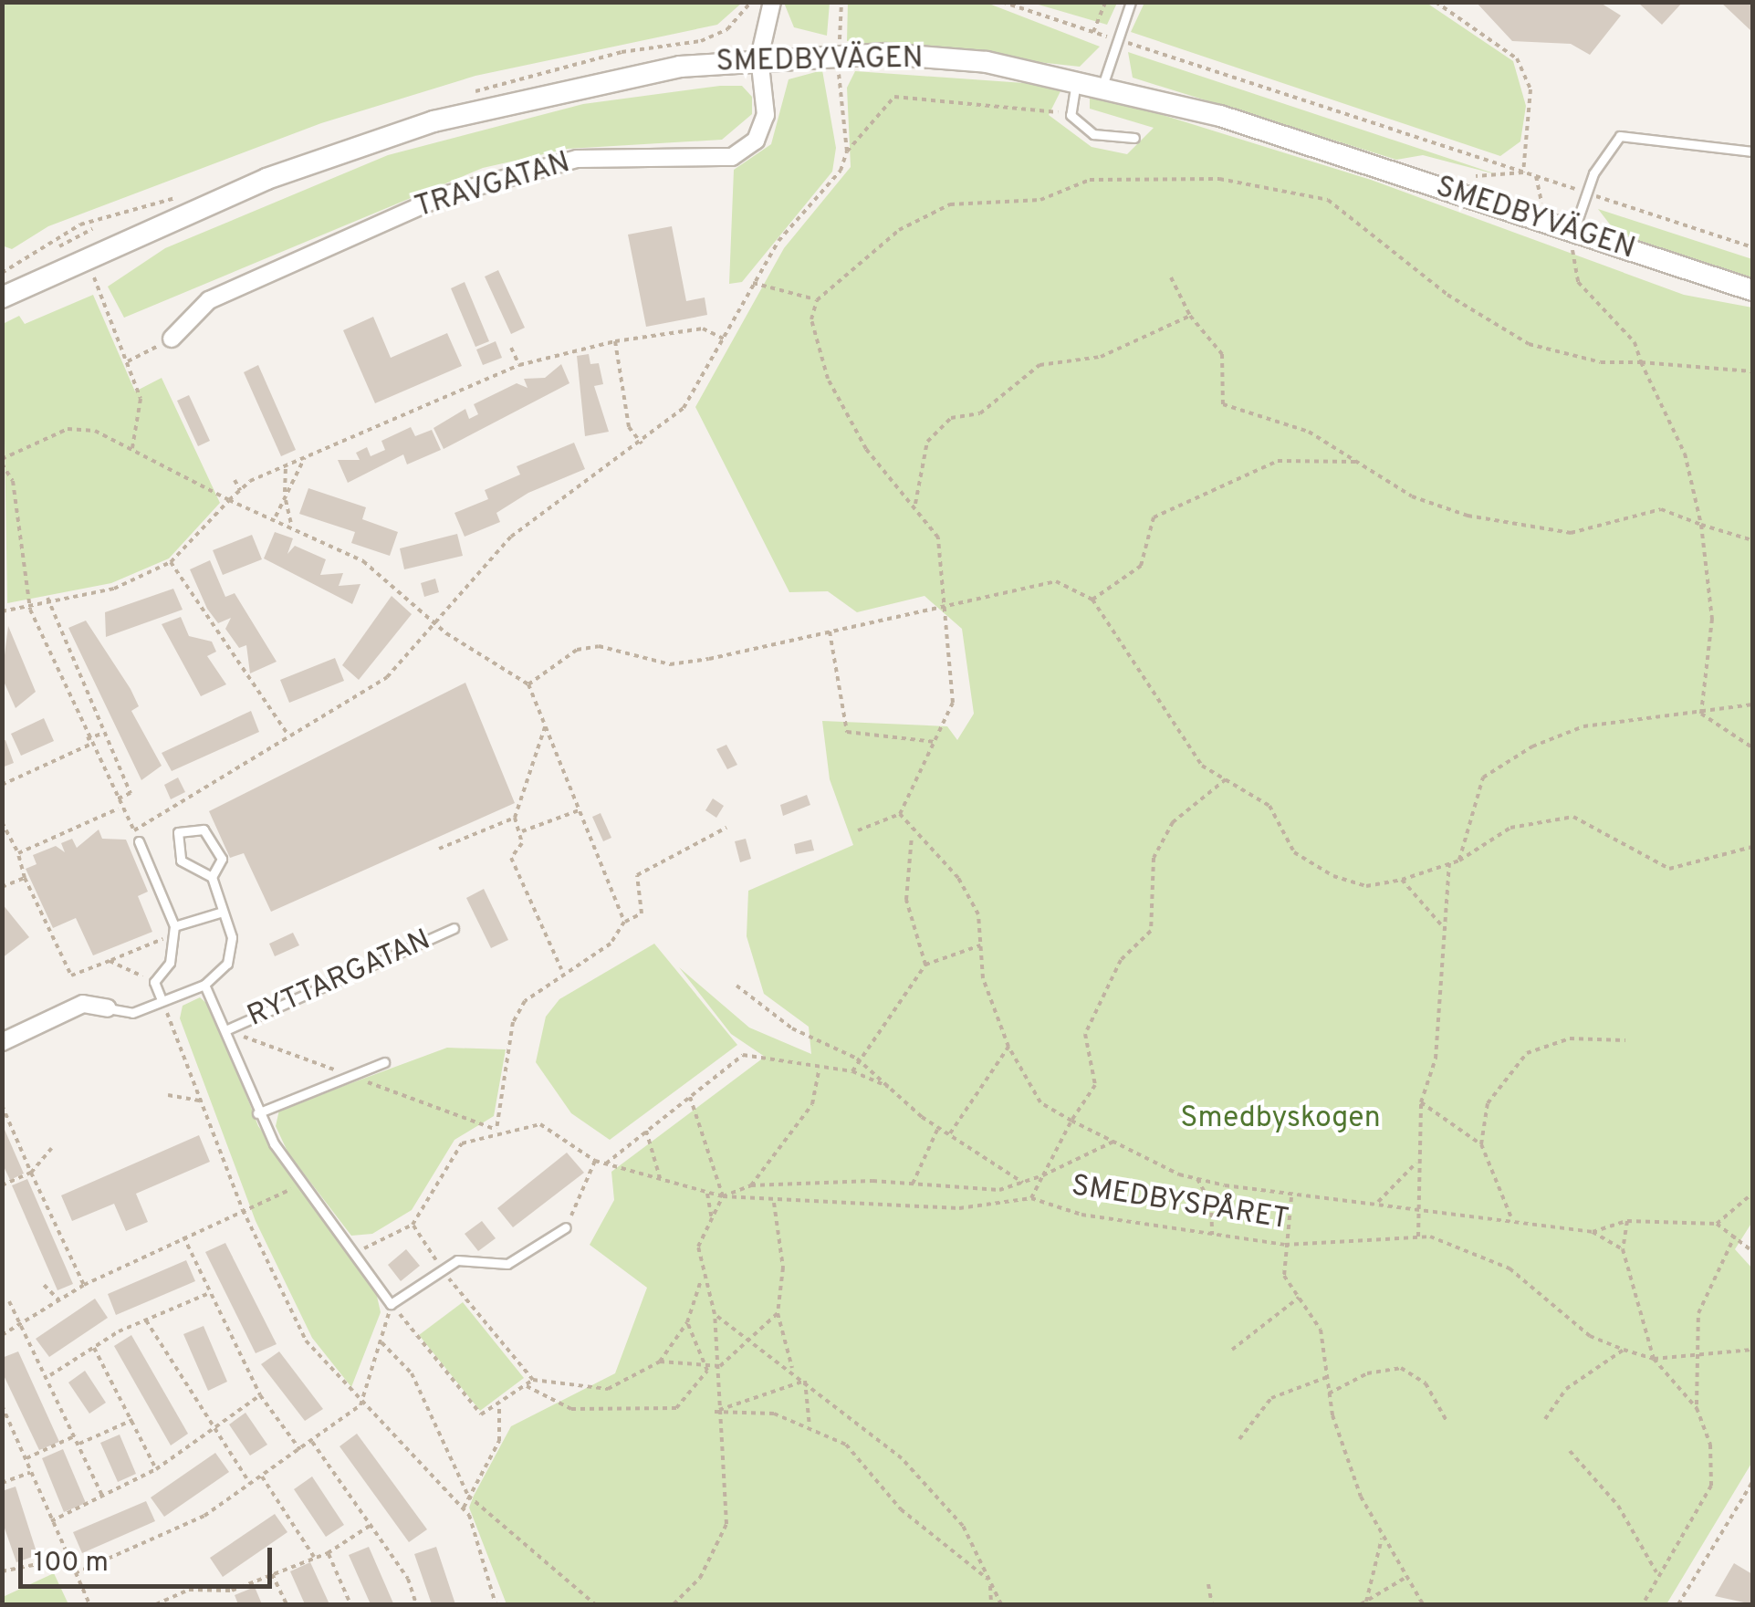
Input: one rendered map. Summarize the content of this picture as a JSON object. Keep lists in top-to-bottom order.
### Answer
{
  "streets": {
    "street": ["SMEDBYVÄGEN", "TRAVGATAN", "RYTTARGATAN"],
    "path": ["SMEDBYSPÅRET"]
  },
  "crossings": [
    ["SMEDBYVÄGEN", "TRAVGATAN"]
  ],
  "parks": ["Smedbyskogen"],
  "scale_bar": "100 m"
}
